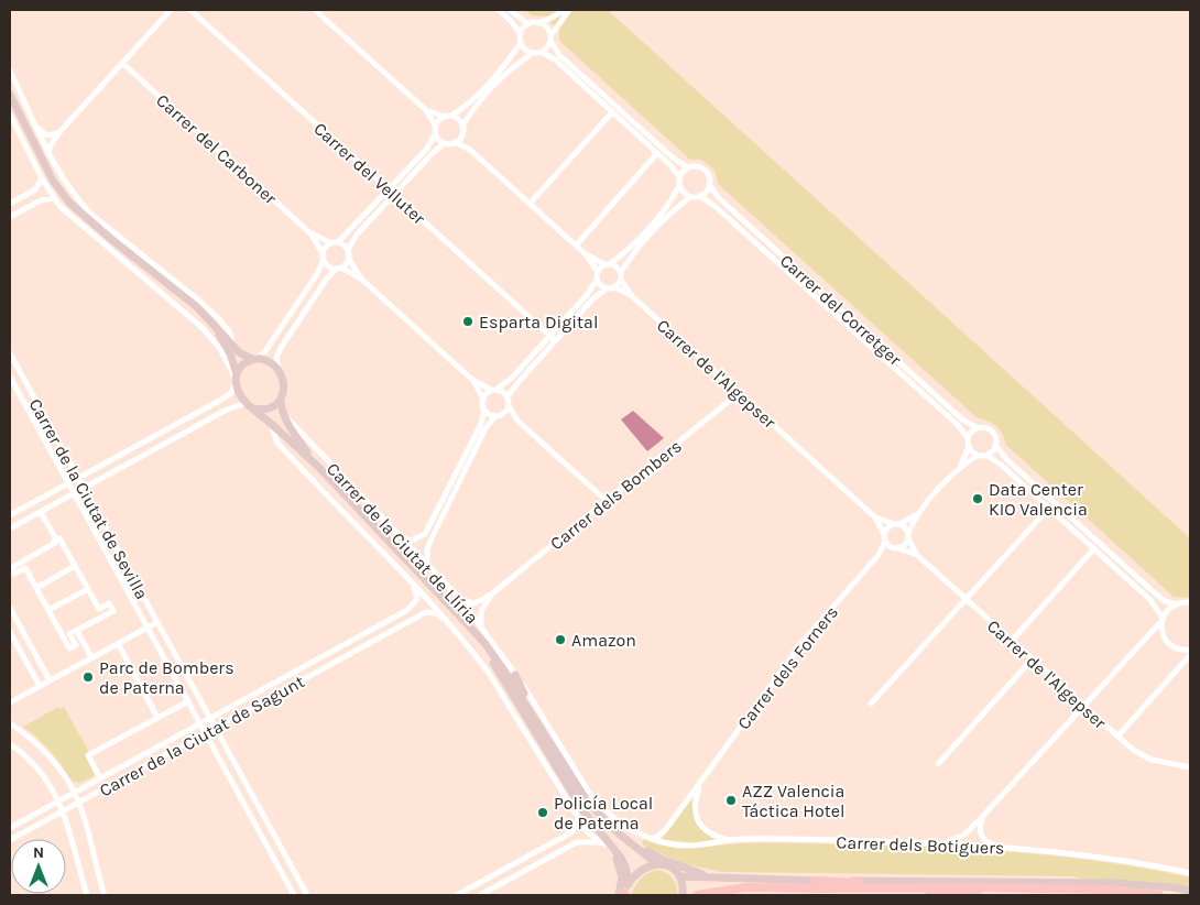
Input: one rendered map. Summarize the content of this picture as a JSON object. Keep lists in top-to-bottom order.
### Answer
{
  "streets": {
    "street": [
      "Carrer del Carboner",
      "Carrer del Velluter",
      "Carrer del Corretger",
      "Carrer de l'Algepser",
      "Carrer dels Bombers",
      "Carrer de la Ciutat de Sevilla",
      "Carrer de la Ciutat de Llíria",
      "Carrer dels Forners",
      "Carrer de la Ciutat de Sagunt",
      "Carrer dels Botiguers"
    ]
  },
  "crossings": [
    ["Carrer de l'Algepser", "Carrer dels Bombers"],
    ["Carrer dels Bombers", "Carrer de la Ciutat de Llíria"],
    ["Carrer de la Ciutat de Sevilla", "Carrer de la Ciutat de Sagunt"],
    ["Carrer de la Ciutat de Llíria", "Carrer dels Forners"],
    ["Carrer de la Ciutat de Llíria", "Carrer de la Ciutat de Sagunt"],
    ["Carrer de la Ciutat de Llíria", "Carrer dels Botiguers"],
    ["Carrer dels Forners", "Carrer dels Botiguers"]
  ],
  "places": [
    "Esparta Digital",
    "Data Center KIO Valencia",
    "Amazon",
    "Parc de Bombers de Paterna",
    "AZZ Valencia Táctica Hotel",
    "Policía Local de Paterna"
  ],
  "north": "top"
}
